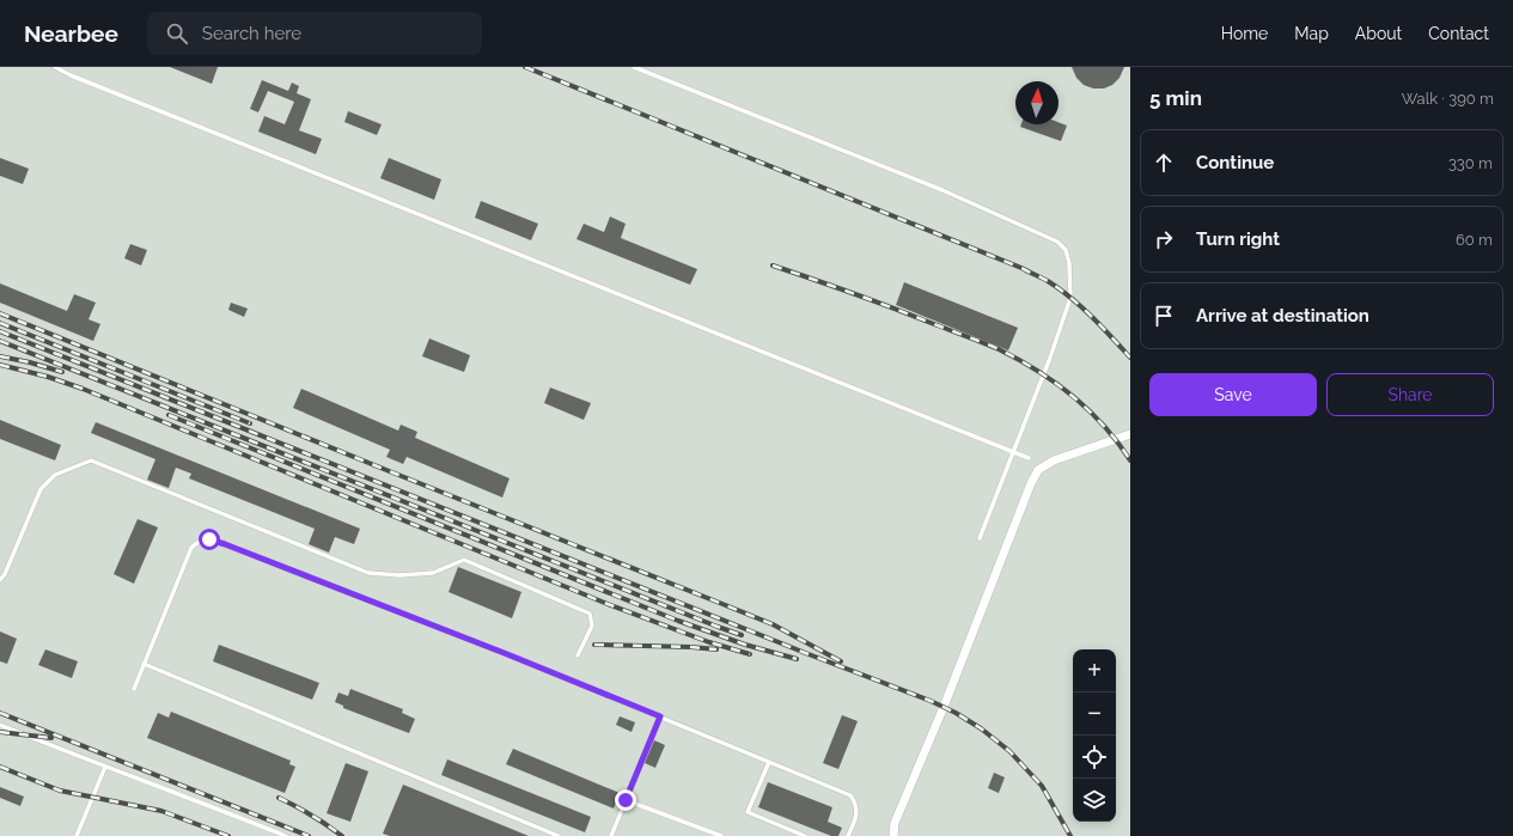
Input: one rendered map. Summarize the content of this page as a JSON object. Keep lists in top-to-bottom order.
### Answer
{
  "north": "top",
  "page": {
    "header": "Nearbee",
    "search": "Search here",
    "nav": [
      "Home",
      "Map",
      "About",
      "Contact"
    ],
    "heading": ["5 min", "Walk · 390 m"],
    "list": [
      ["Continue", "330 m"],
      ["Turn right", "60 m"],
      "Arrive at destination"
    ],
    "buttons": ["Save", "Share"],
    "map_buttons": ["+", "−"]
  }
}
